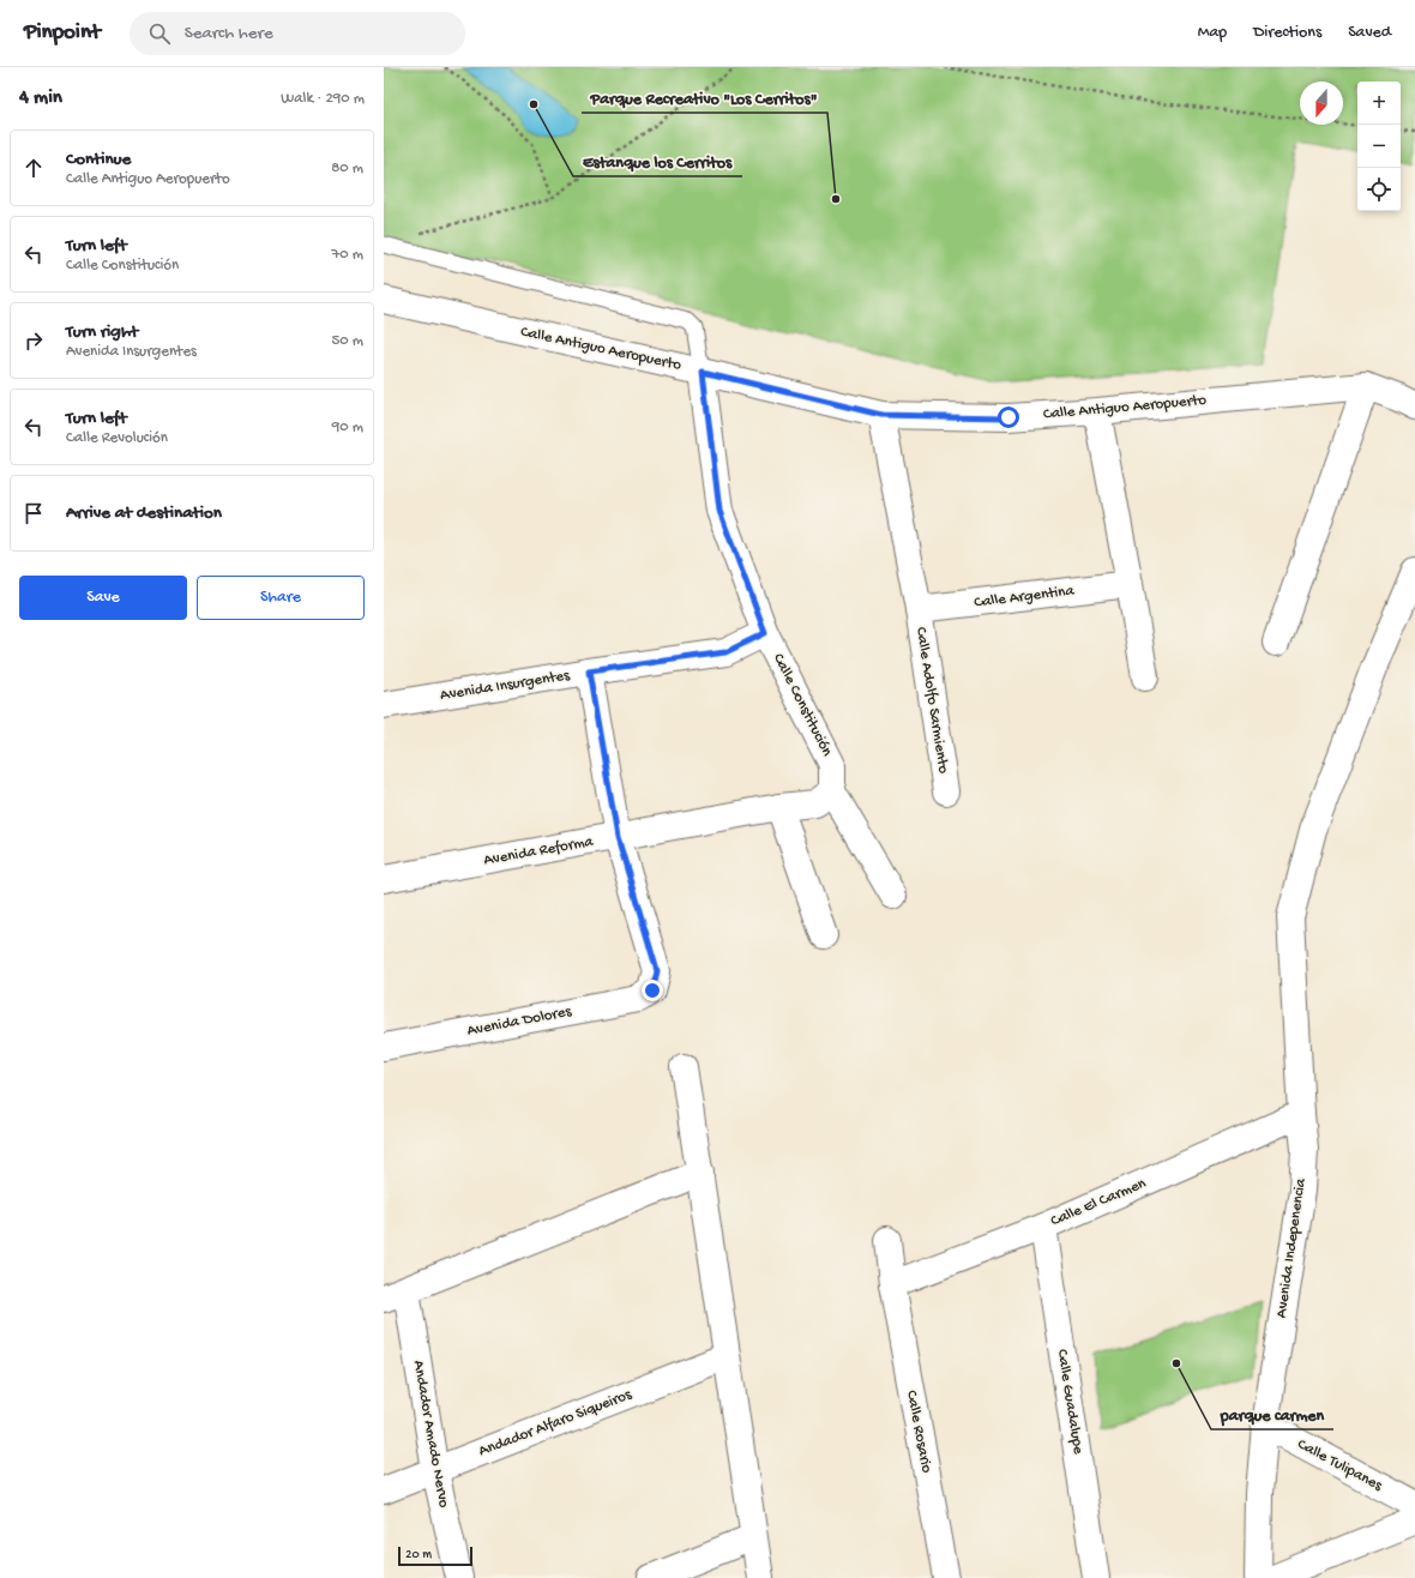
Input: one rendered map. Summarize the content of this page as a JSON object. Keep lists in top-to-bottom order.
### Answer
{
  "streets": {
    "street": [
      "Calle Antiguo Aeropuerto",
      "Calle Argentina",
      "Avenida Insurgentes",
      "Calle Adolfo Sarmiento",
      "Calle Constitución",
      "Avenida Reforma",
      "Avenida Dolores",
      "Calle El Carmen",
      "Avenida Indepenencia",
      "Calle Guadalupe",
      "Andador Alfaro Siqueiros",
      "Calle Rosario",
      "Andador Amado Nervo",
      "Calle Tulipanes"
    ]
  },
  "crossings": [
    ["Calle Antiguo Aeropuerto", "Calle Adolfo Sarmiento"],
    ["Calle Antiguo Aeropuerto", "Calle Constitución"],
    ["Calle Argentina", "Calle Adolfo Sarmiento"],
    ["Avenida Insurgentes", "Calle Constitución"],
    ["Calle Constitución", "Avenida Reforma"],
    ["Avenida Reforma", "Avenida Dolores"],
    ["Calle El Carmen", "Avenida Indepenencia"],
    ["Calle El Carmen", "Calle Guadalupe"],
    ["Calle El Carmen", "Calle Rosario"],
    ["Avenida Indepenencia", "Calle Tulipanes"],
    ["Andador Alfaro Siqueiros", "Andador Amado Nervo"]
  ],
  "places": ["Estanque los Cerritos", "Parque Recreativo \"Los Cerritos\"", "parque carmen"],
  "scale_bar": "20 m",
  "north": "bottom",
  "page": {
    "header": "Pinpoint",
    "search": "Search here",
    "nav": ["Map", "Directions", "Saved"],
    "heading": ["4 min", "Walk · 290 m"],
    "map_buttons": ["+", "−"],
    "list": [
      ["Continue", "Calle Antiguo Aeropuerto", "80 m"],
      ["Turn left", "Calle Constitución", "70 m"],
      ["Turn right", "Avenida Insurgentes", "50 m"],
      ["Turn left", "Calle Revolución", "90 m"],
      "Arrive at destination"
    ],
    "buttons": ["Save", "Share"],
    "scale": "20 m"
  }
}
